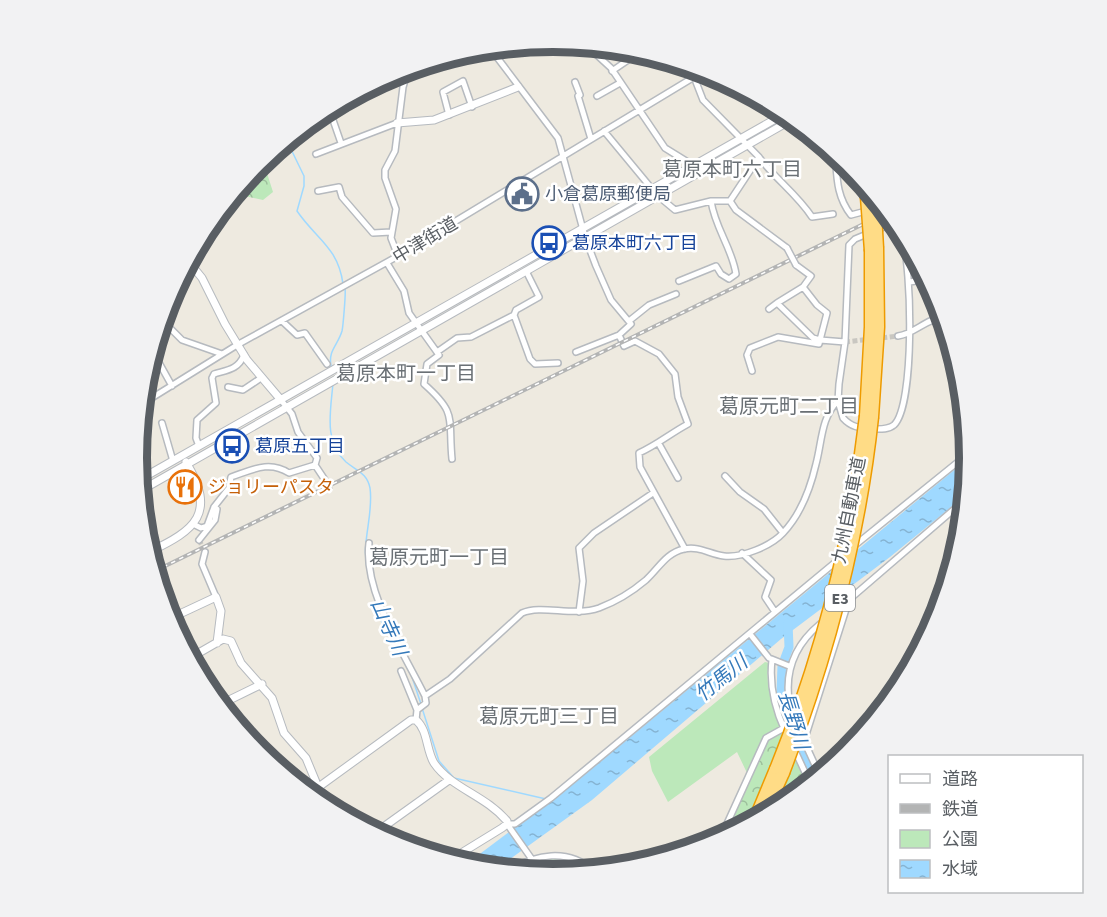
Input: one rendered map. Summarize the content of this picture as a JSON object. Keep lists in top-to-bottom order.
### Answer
{
  "streets": {
    "highway": ["九州自動車道", "E3"],
    "street": ["中津街道"]
  },
  "districts": [
    "葛原本町六丁目",
    "葛原本町一丁目",
    "葛原元町二丁目",
    "葛原元町一丁目",
    "葛原元町三丁目"
  ],
  "water": ["山寺川", "竹馬川", "長野川"],
  "places": {
    "public building": ["小倉葛原郵便局"],
    "bus stop": ["葛原本町六丁目", "葛原五丁目"],
    "restaurant": ["ジョリーパスタ"]
  },
  "legend": [
    "道路",
    "鉄道",
    "公園",
    "水域"
  ]
}
